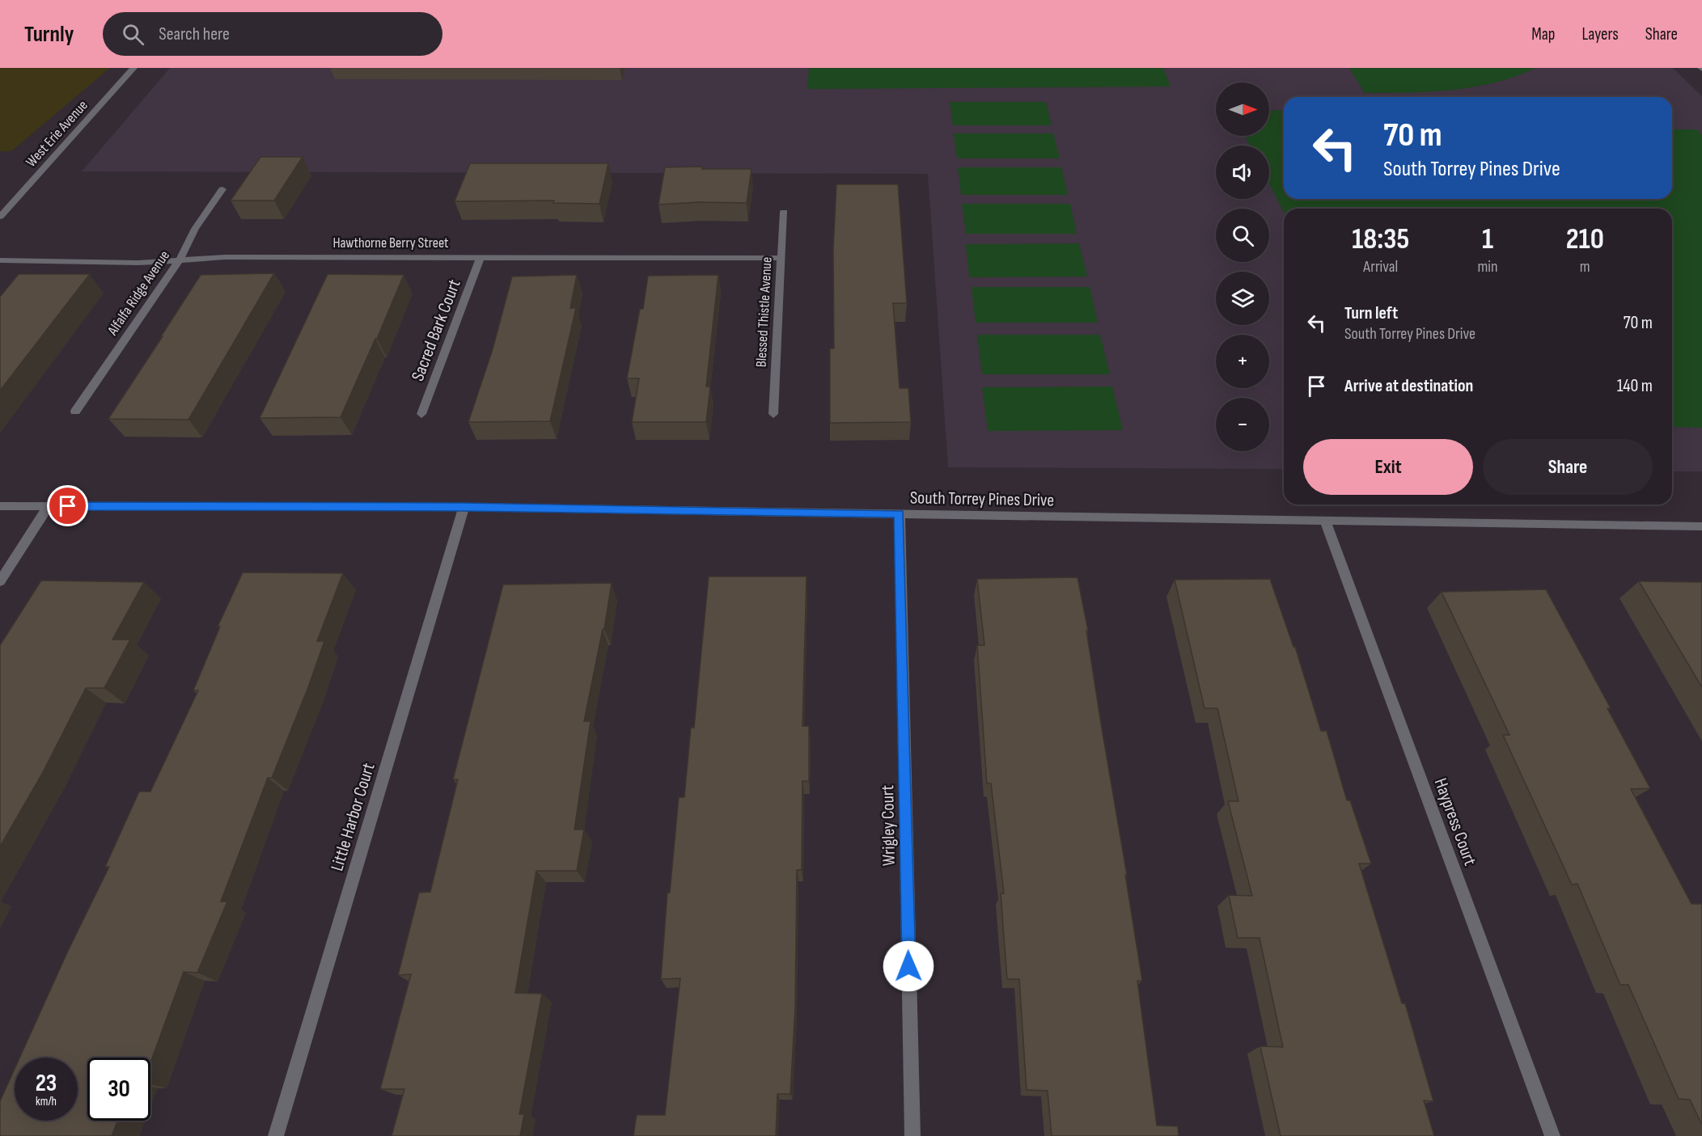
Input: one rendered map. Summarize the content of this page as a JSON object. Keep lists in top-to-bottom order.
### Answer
{
  "streets": {
    "street": [
      "West Erie Avenue",
      "Hawthorne Berry Street",
      "Alfalfa Ridge Avenue",
      "Blessed Thistle Avenue",
      "Sacred Bark Court",
      "South Torrey Pines Drive",
      "Little Harbor Court",
      "Haypress Court",
      "Wrigley Court"
    ]
  },
  "crossings": [
    ["Hawthorne Berry Street", "Alfalfa Ridge Avenue"],
    ["Hawthorne Berry Street", "Blessed Thistle Avenue"],
    ["Hawthorne Berry Street", "Sacred Bark Court"],
    ["South Torrey Pines Drive", "Little Harbor Court"],
    ["South Torrey Pines Drive", "Haypress Court"],
    ["South Torrey Pines Drive", "Wrigley Court"]
  ],
  "north": "right",
  "page": {
    "header": "Turnly",
    "search": "Search here",
    "nav": ["Map", "Layers", "Share"],
    "map_buttons": ["+", "−"],
    "turn": ["70 m", "South Torrey Pines Drive"],
    "eta": [
      "18:35",
      "Arrival",
      "1",
      "min",
      "210",
      "m"
    ],
    "list": [
      {
        "name": "Turn left",
        "note": "South Torrey Pines Drive",
        "value": "70 m"
      },
      {
        "name": "Arrive at destination",
        "value": "140 m"
      }
    ],
    "buttons": ["Exit", "Share"],
    "speed": "23 km/h",
    "limit": "30"
  }
}
